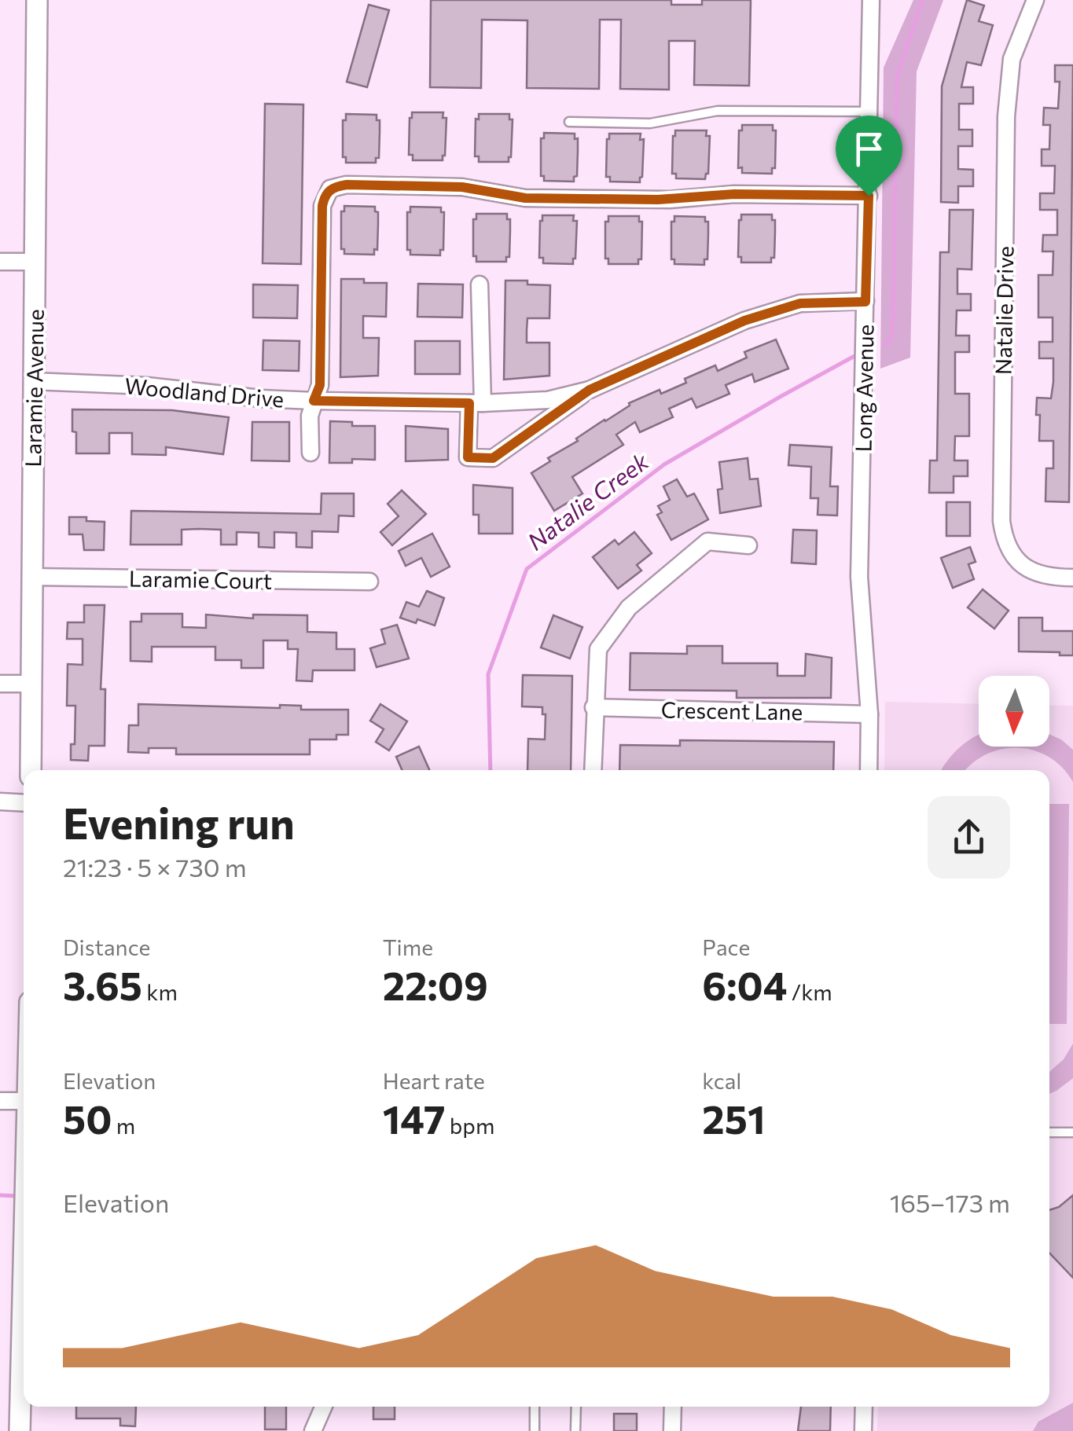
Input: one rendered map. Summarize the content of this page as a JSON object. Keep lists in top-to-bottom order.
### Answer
{
  "streets": {
    "street": [
      "Natalie Drive",
      "Laramie Avenue",
      "Long Avenue",
      "Woodland Drive",
      "Laramie Court",
      "Crescent Lane"
    ]
  },
  "crossings": [
    ["Laramie Avenue", "Woodland Drive"],
    ["Laramie Avenue", "Laramie Court"],
    ["Long Avenue", "Woodland Drive"],
    ["Long Avenue", "Crescent Lane"]
  ],
  "water": ["Natalie Creek"],
  "north": "bottom",
  "page": {
    "heading": ["Evening run", "21:23 · 5 × 730 m"],
    "stats": [
      ["Distance", "3.65 km"],
      ["Time", "22:09"],
      ["Pace", "6:04 /km"],
      ["Elevation", "50 m"],
      ["Heart rate", "147 bpm"],
      ["kcal", "251"]
    ],
    "chart": ["Elevation", "165–173 m"]
  }
}
